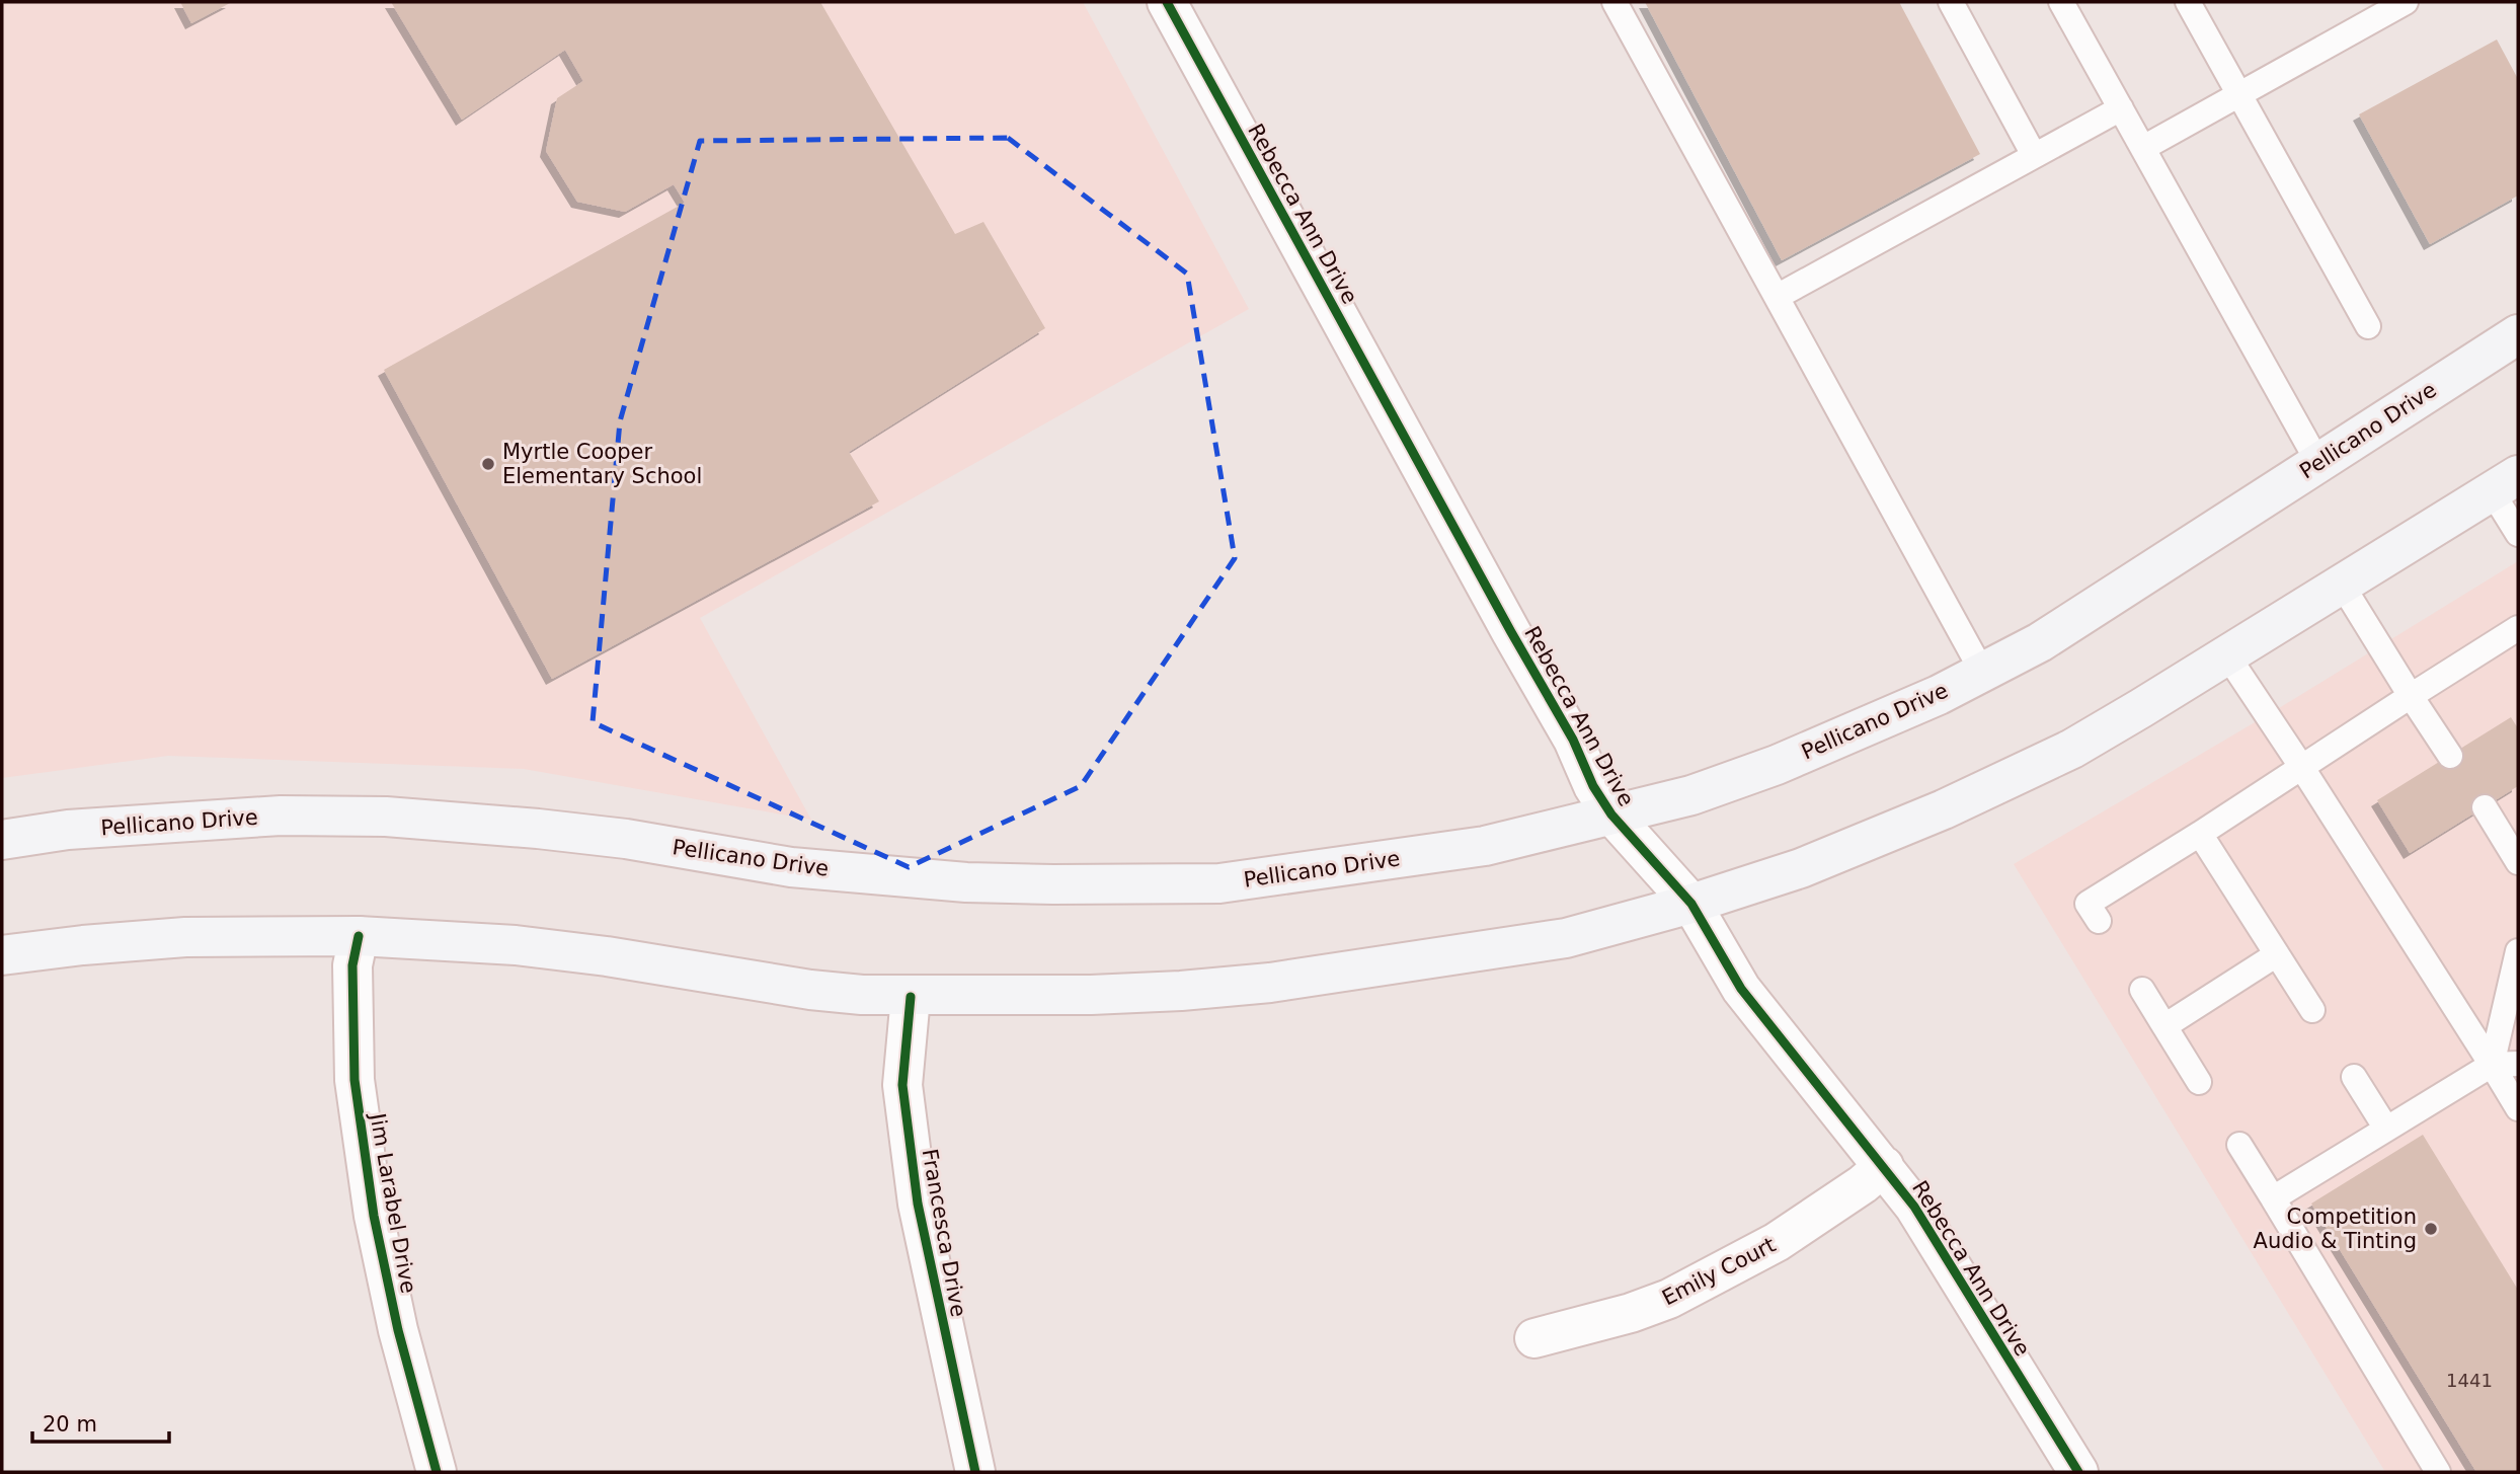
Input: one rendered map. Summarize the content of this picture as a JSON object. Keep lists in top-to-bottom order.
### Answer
{
  "streets": {
    "main road": ["Pellicano Drive"],
    "street": [
      "Rebecca Ann Drive",
      "Jim Larabel Drive",
      "Francesca Drive",
      "Emily Court"
    ]
  },
  "crossings": [
    ["Rebecca Ann Drive", "Pellicano Drive"],
    ["Rebecca Ann Drive", "Emily Court"]
  ],
  "places": ["Myrtle Cooper Elementary School", "Competition Audio & Tinting"],
  "house_numbers": ["1441"],
  "scale_bar": "20 m"
}
